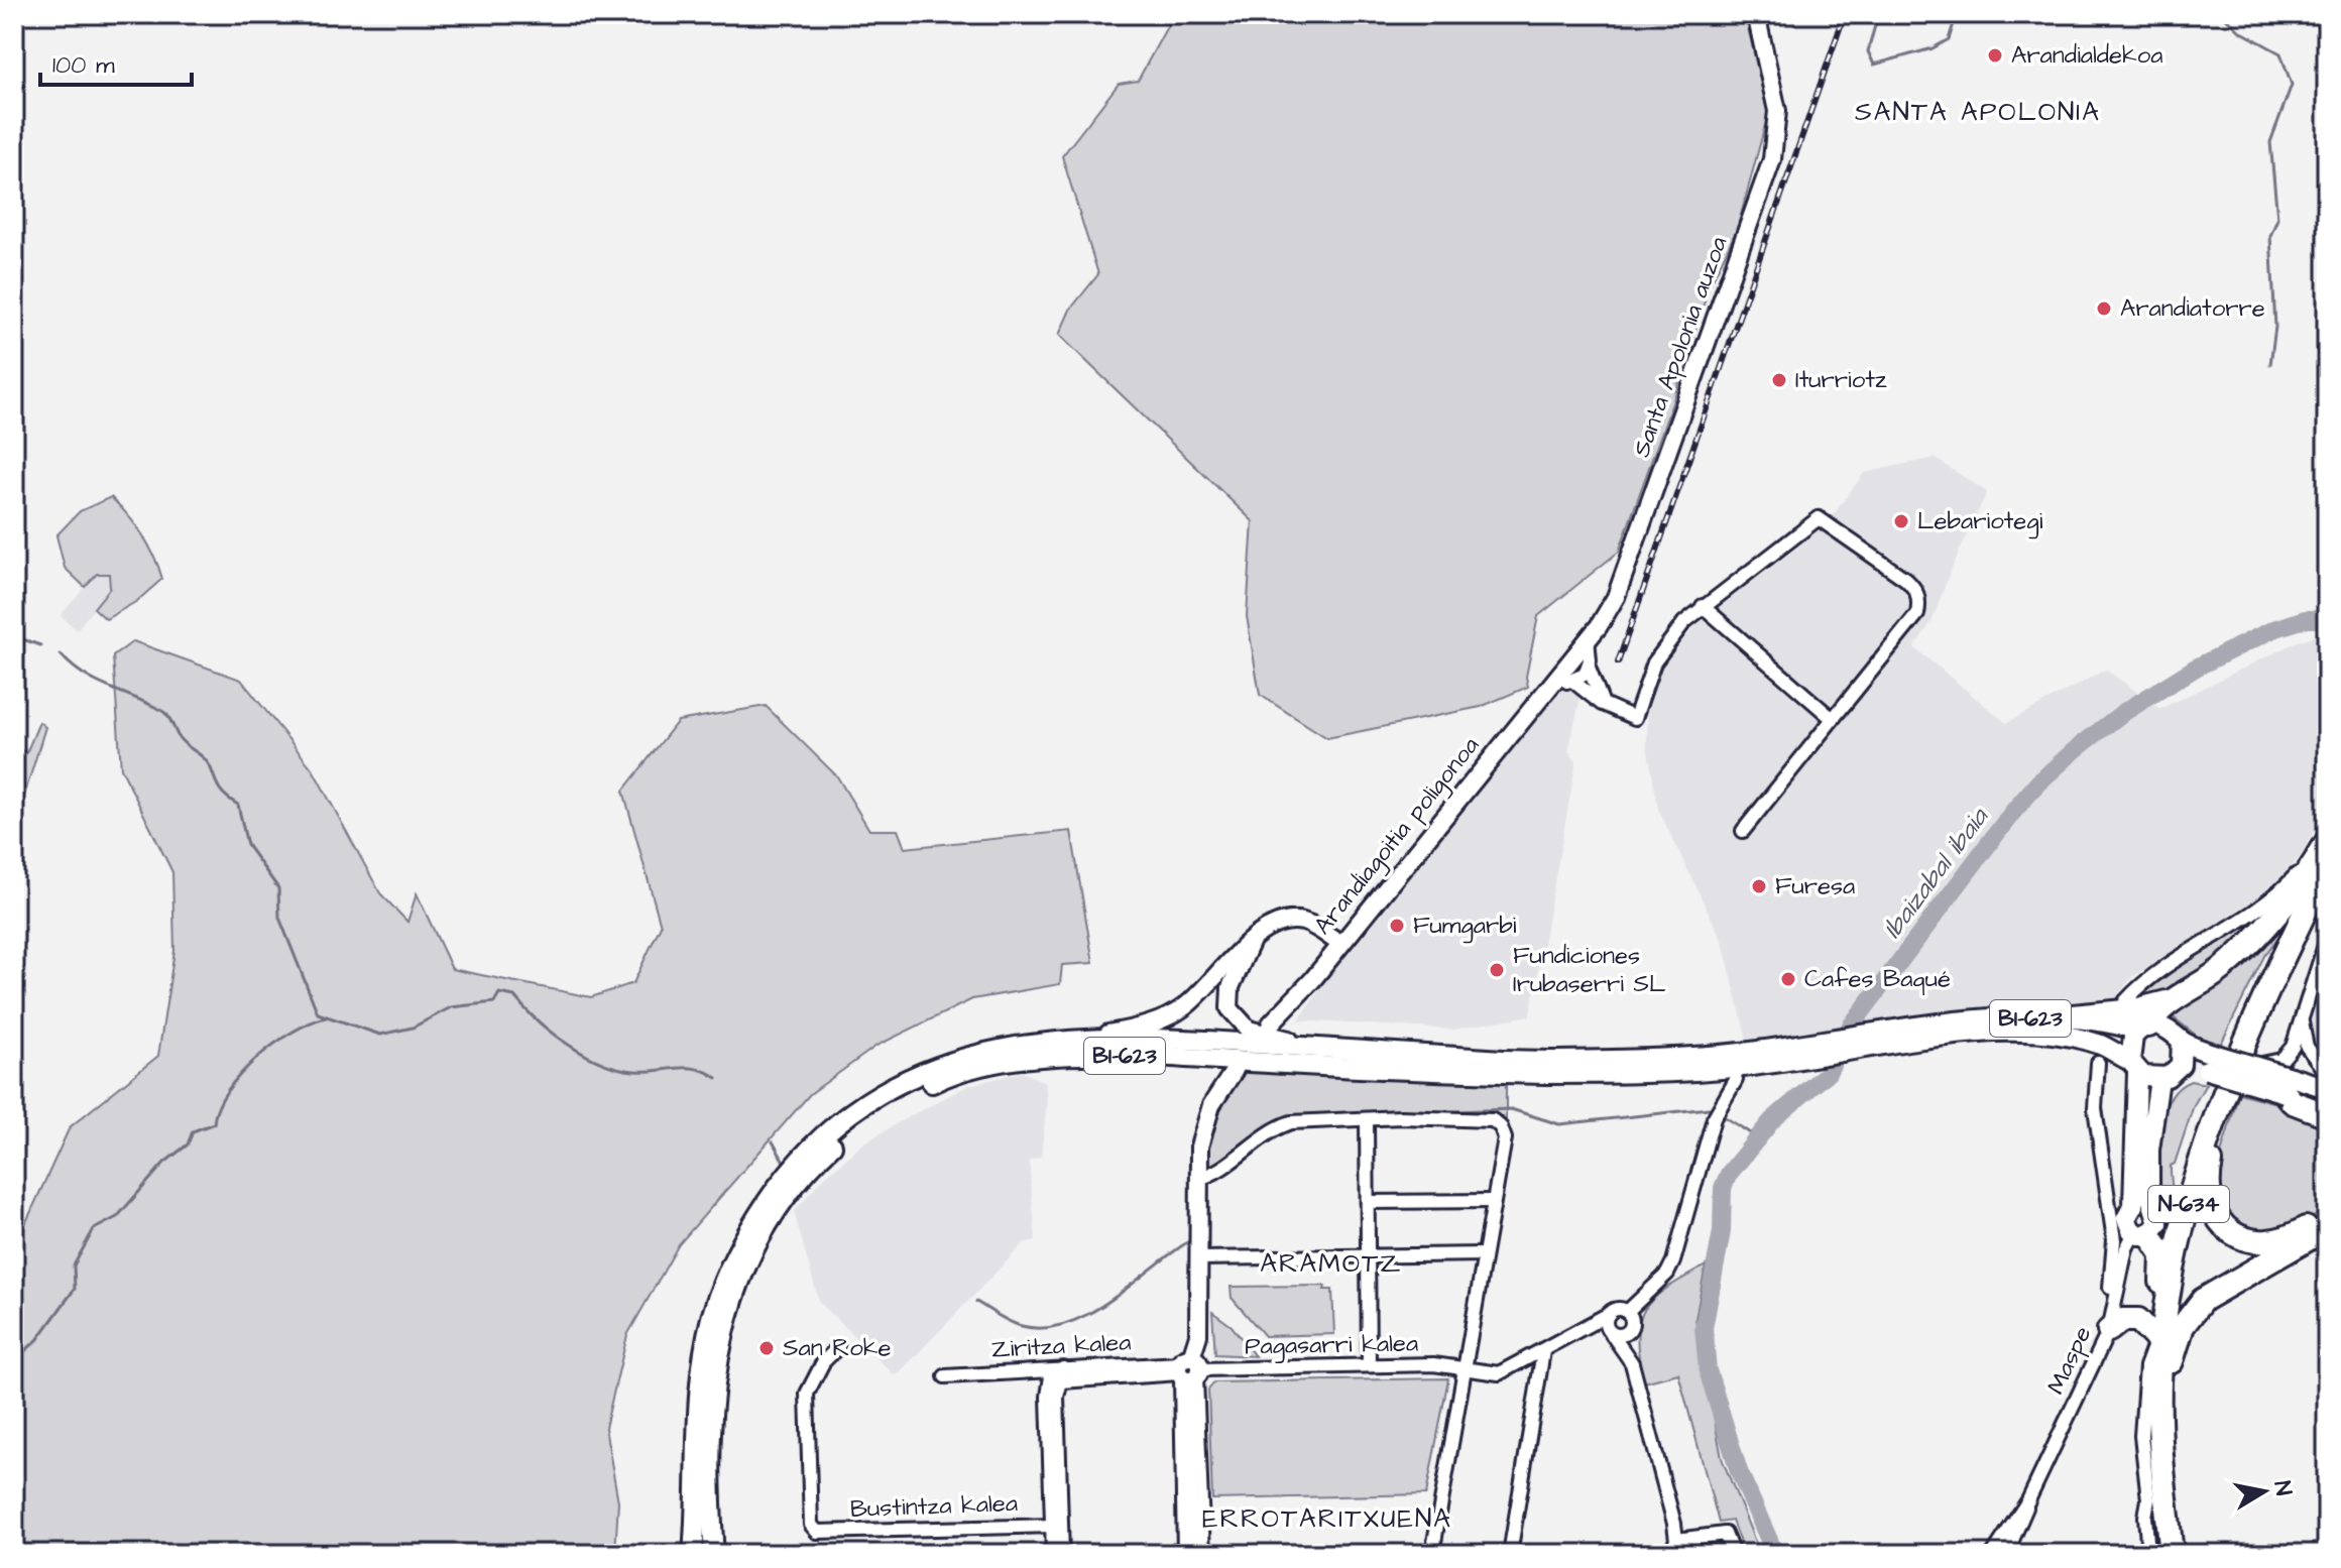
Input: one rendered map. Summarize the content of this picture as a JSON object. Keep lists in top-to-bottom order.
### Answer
{
  "streets": {
    "highway": ["N-634"],
    "main road": ["BI-623"],
    "street": [
      "Santa Apolonia auzoa",
      "Arandiagoitia poligonoa",
      "Pagasarri kalea",
      "Ziritza kalea",
      "Maspe",
      "Bustintza kalea"
    ]
  },
  "crossings": [
    ["Santa Apolonia auzoa", "Arandiagoitia poligonoa"],
    ["Pagasarri kalea", "Ziritza kalea"]
  ],
  "districts": ["SANTA APOLONIA", "ARAMOTZ", "ERROTARITXUENA"],
  "water": ["Ibaizabal ibaia"],
  "places": [
    "Arandialdekoa",
    "Arandiatorre",
    "Iturriotz",
    "Lebariotegi",
    "Furesa",
    "Fumgarbi",
    "Fundiciones Irubaserri SL",
    "Cafes Baqué",
    "San Roke"
  ],
  "scale_bar": "100 m",
  "north": "right"
}
